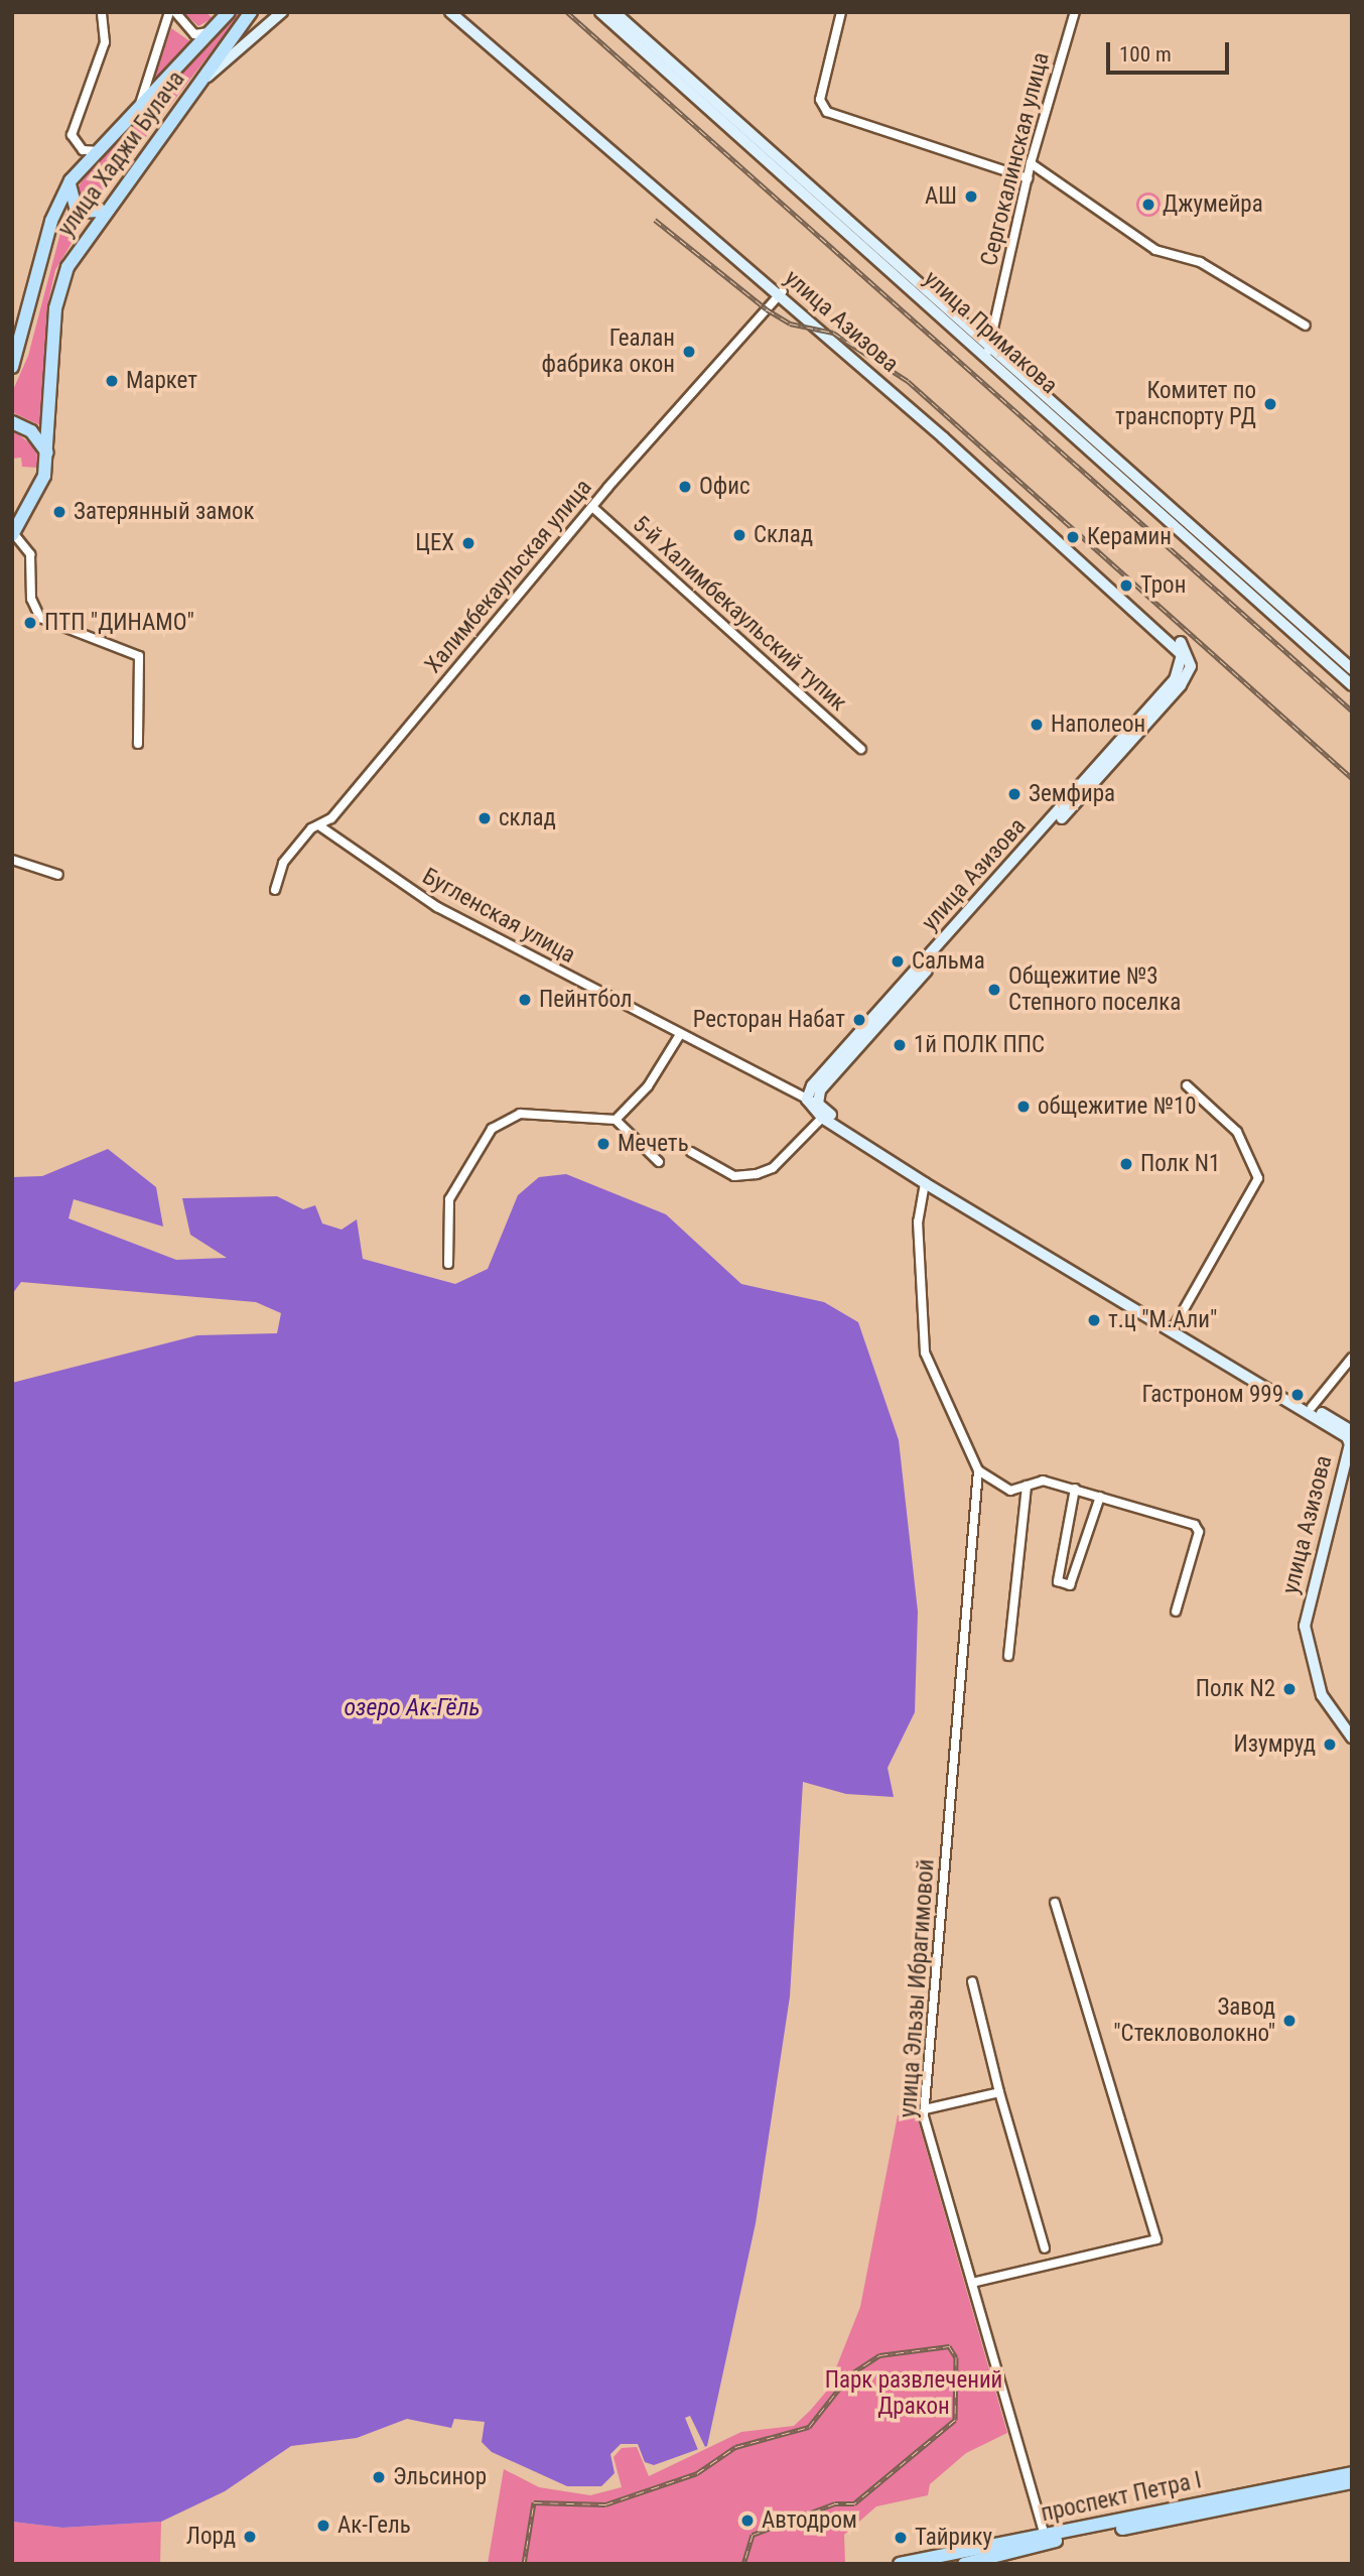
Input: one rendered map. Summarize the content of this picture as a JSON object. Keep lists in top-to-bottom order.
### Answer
{
  "streets": {
    "main road": [
      "улица Хаджи Булача",
      "улица Азизова",
      "улица Примакова",
      "проспект Петра I"
    ],
    "street": [
      "Сергокалинская улица",
      "Халимбекаульская улица",
      "5-й Халимбекаульский тупик",
      "Бугленская улица",
      "улица Эльзы Ибрагимовой"
    ]
  },
  "crossings": [
    ["Сергокалинская улица", "улица Примакова"],
    ["улица Азизова", "Халимбекаульская улица"],
    ["улица Азизова", "Бугленская улица"],
    ["Халимбекаульская улица", "5-й Халимбекаульский тупик"],
    ["Халимбекаульская улица", "Бугленская улица"],
    ["улица Эльзы Ибрагимовой", "проспект Петра I"]
  ],
  "water": ["озеро Ак-Гёль"],
  "parks": ["Парк развлечений Дракон"],
  "places": [
    "АШ",
    "Джумейра",
    "Геалан фабрика окон",
    "Маркет",
    "Комитет по транспорту РД",
    "Офис",
    "Затерянный замок",
    "Склад",
    "Керамин",
    "ЦЕХ",
    "Трон",
    "ПТП \"ДИНАМО\"",
    "Наполеон",
    "Земфира",
    "склад",
    "Сальма",
    "Общежитие №3 Степного поселка",
    "Пейнтбол",
    "Ресторан Набат",
    "1й ПОЛК ППС",
    "общежитие №10",
    "Мечеть",
    "Полк N1",
    "т.ц \"М.Али\"",
    "Гастроном 999",
    "Полк N2",
    "Изумруд",
    "Завод \"Стекловолокно\"",
    "Эльсинор",
    "Автодром",
    "Ак-Гель",
    "Лорд",
    "Тайрику"
  ],
  "scale_bar": "100 m"
}
